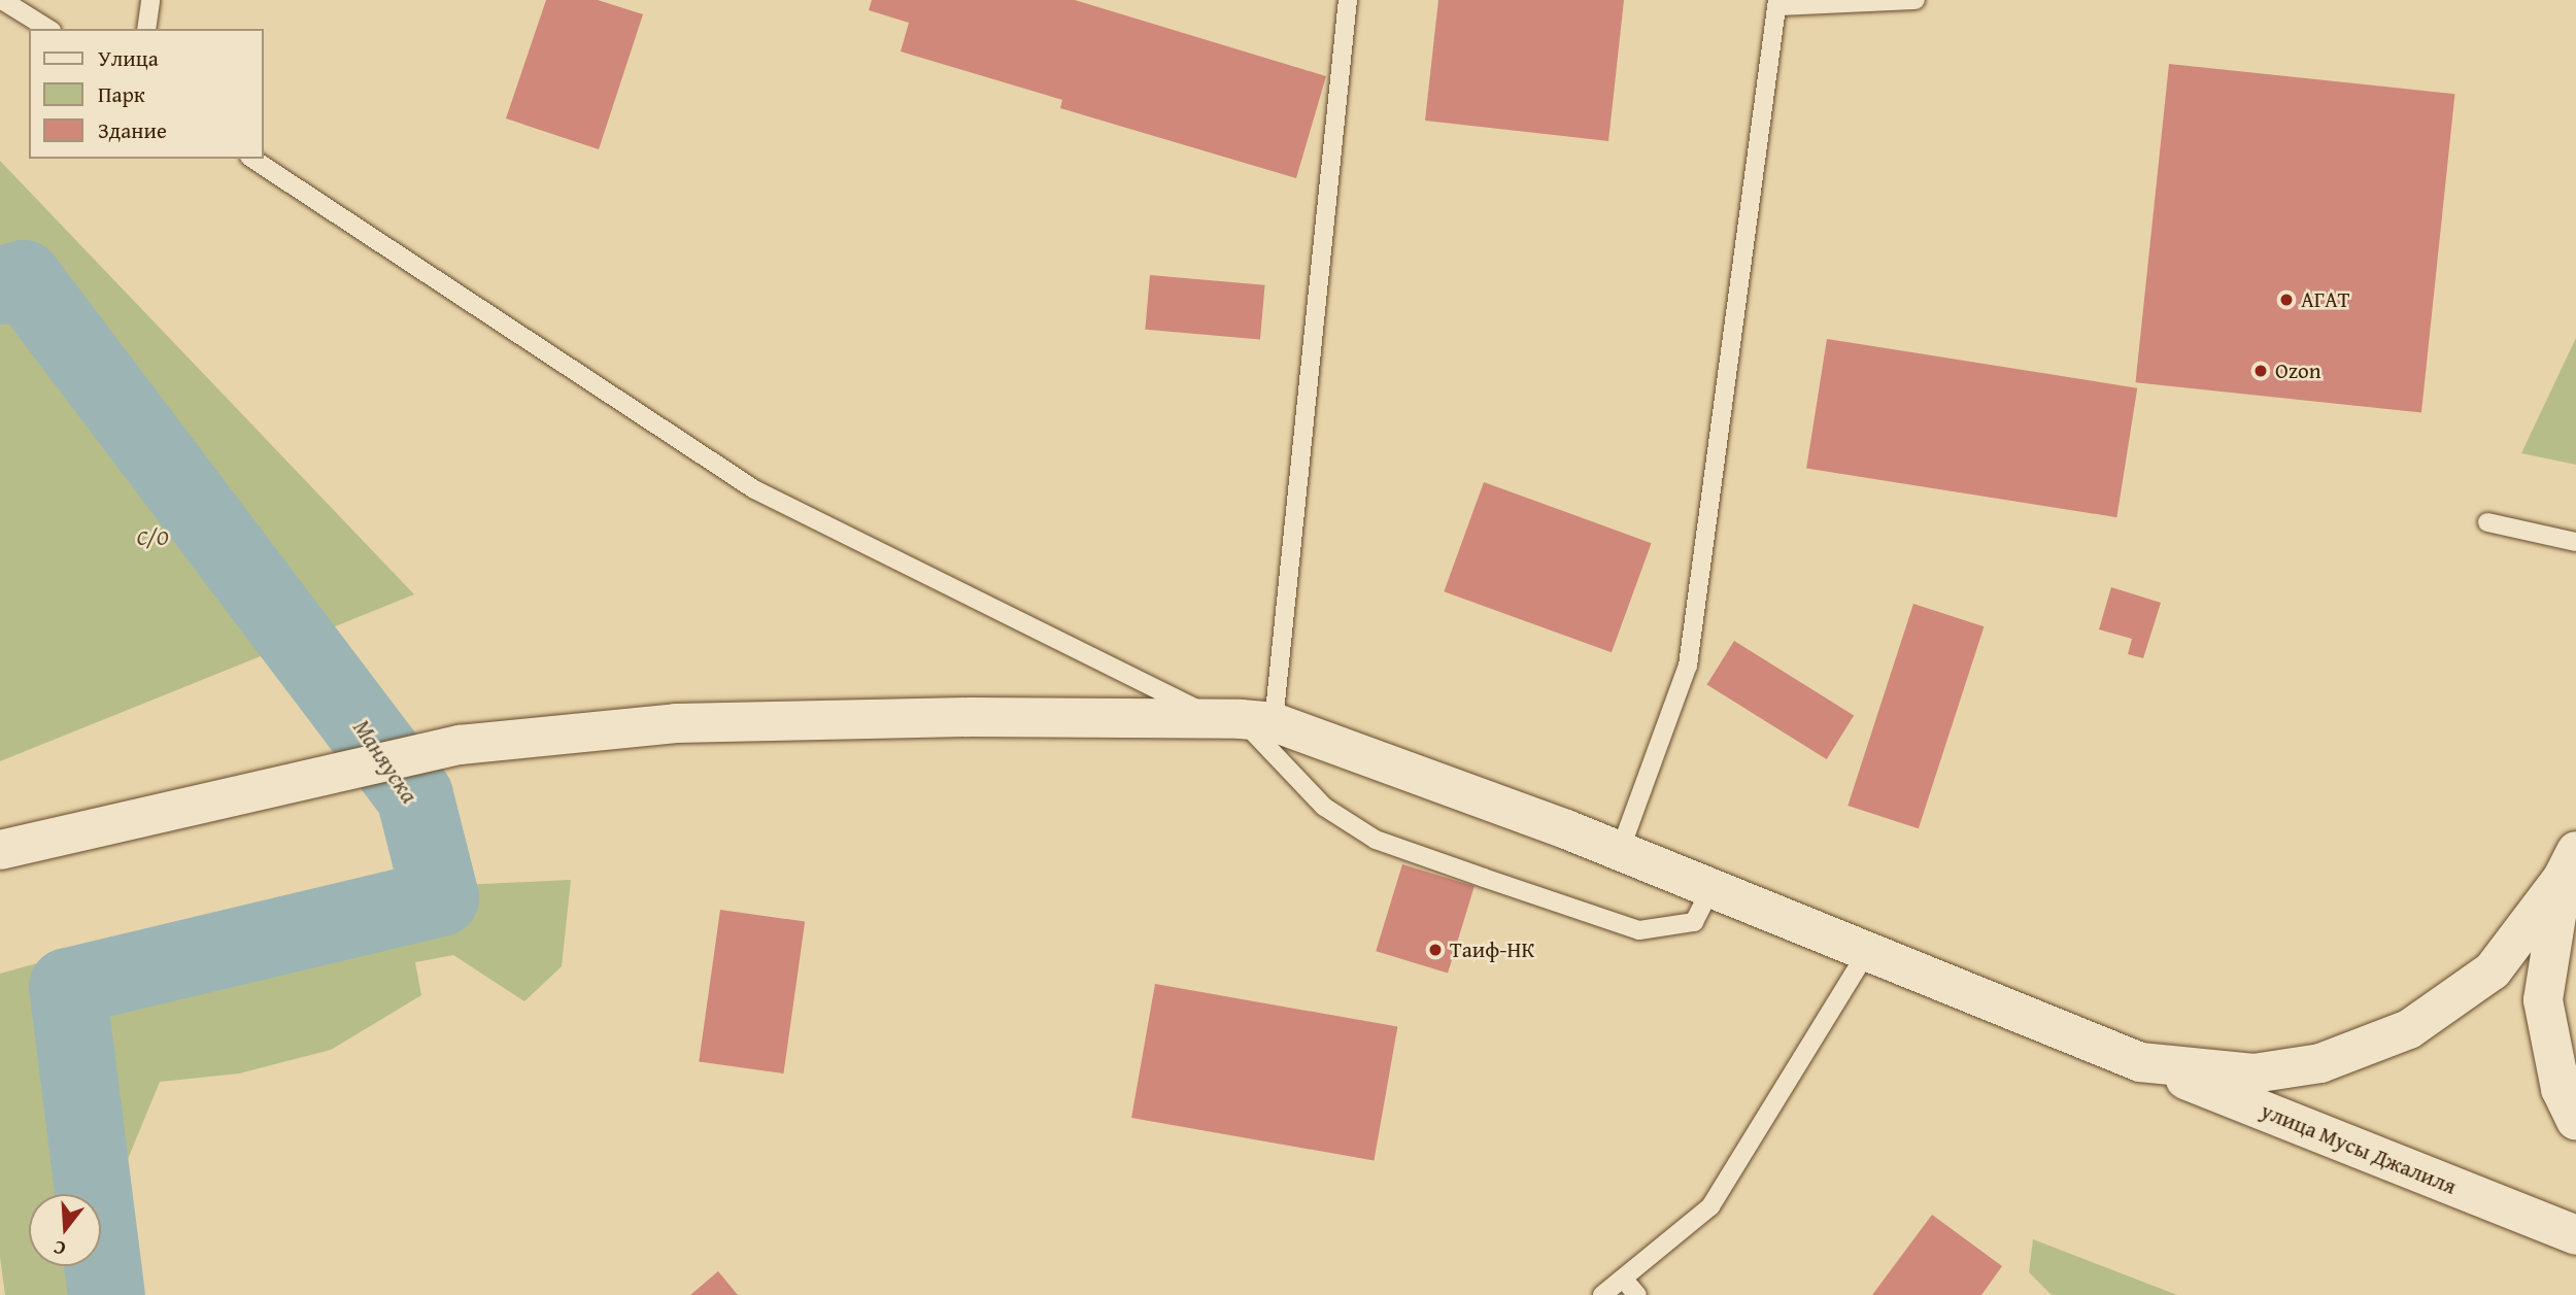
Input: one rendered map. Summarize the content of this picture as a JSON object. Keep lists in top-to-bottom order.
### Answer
{
  "streets": {
    "main road": ["улица Мусы Джалиля"]
  },
  "water": ["Маняуска"],
  "parks": ["С/О"],
  "places": ["АГАТ", "Ozon", "Таиф-НК"],
  "legend": ["Улица", "Парк", "Здание"],
  "north": "bottom"
}
